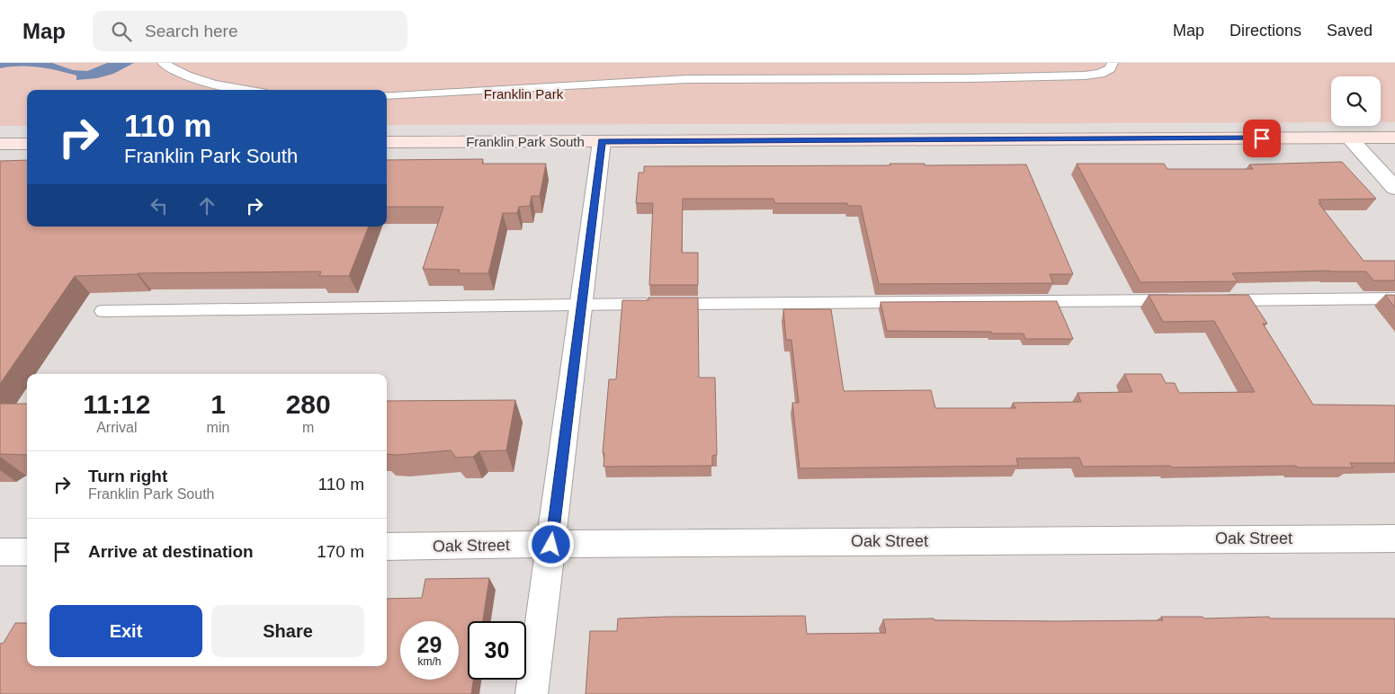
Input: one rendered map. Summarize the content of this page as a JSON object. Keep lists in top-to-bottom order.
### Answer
{
  "streets": {
    "street": ["Franklin Park South", "Oak Street"]
  },
  "parks": ["Franklin Park"],
  "page": {
    "header": "Map",
    "search": "Search here",
    "nav": ["Map", "Directions", "Saved"],
    "turn": ["110 m", "Franklin Park South"],
    "eta": [
      "11:12",
      "Arrival",
      "1",
      "min",
      "280",
      "m"
    ],
    "list": [
      {
        "name": "Turn right",
        "note": "Franklin Park South",
        "value": "110 m"
      },
      {
        "name": "Arrive at destination",
        "value": "170 m"
      }
    ],
    "buttons": ["Exit", "Share"],
    "speed": "29 km/h",
    "limit": "30"
  }
}
